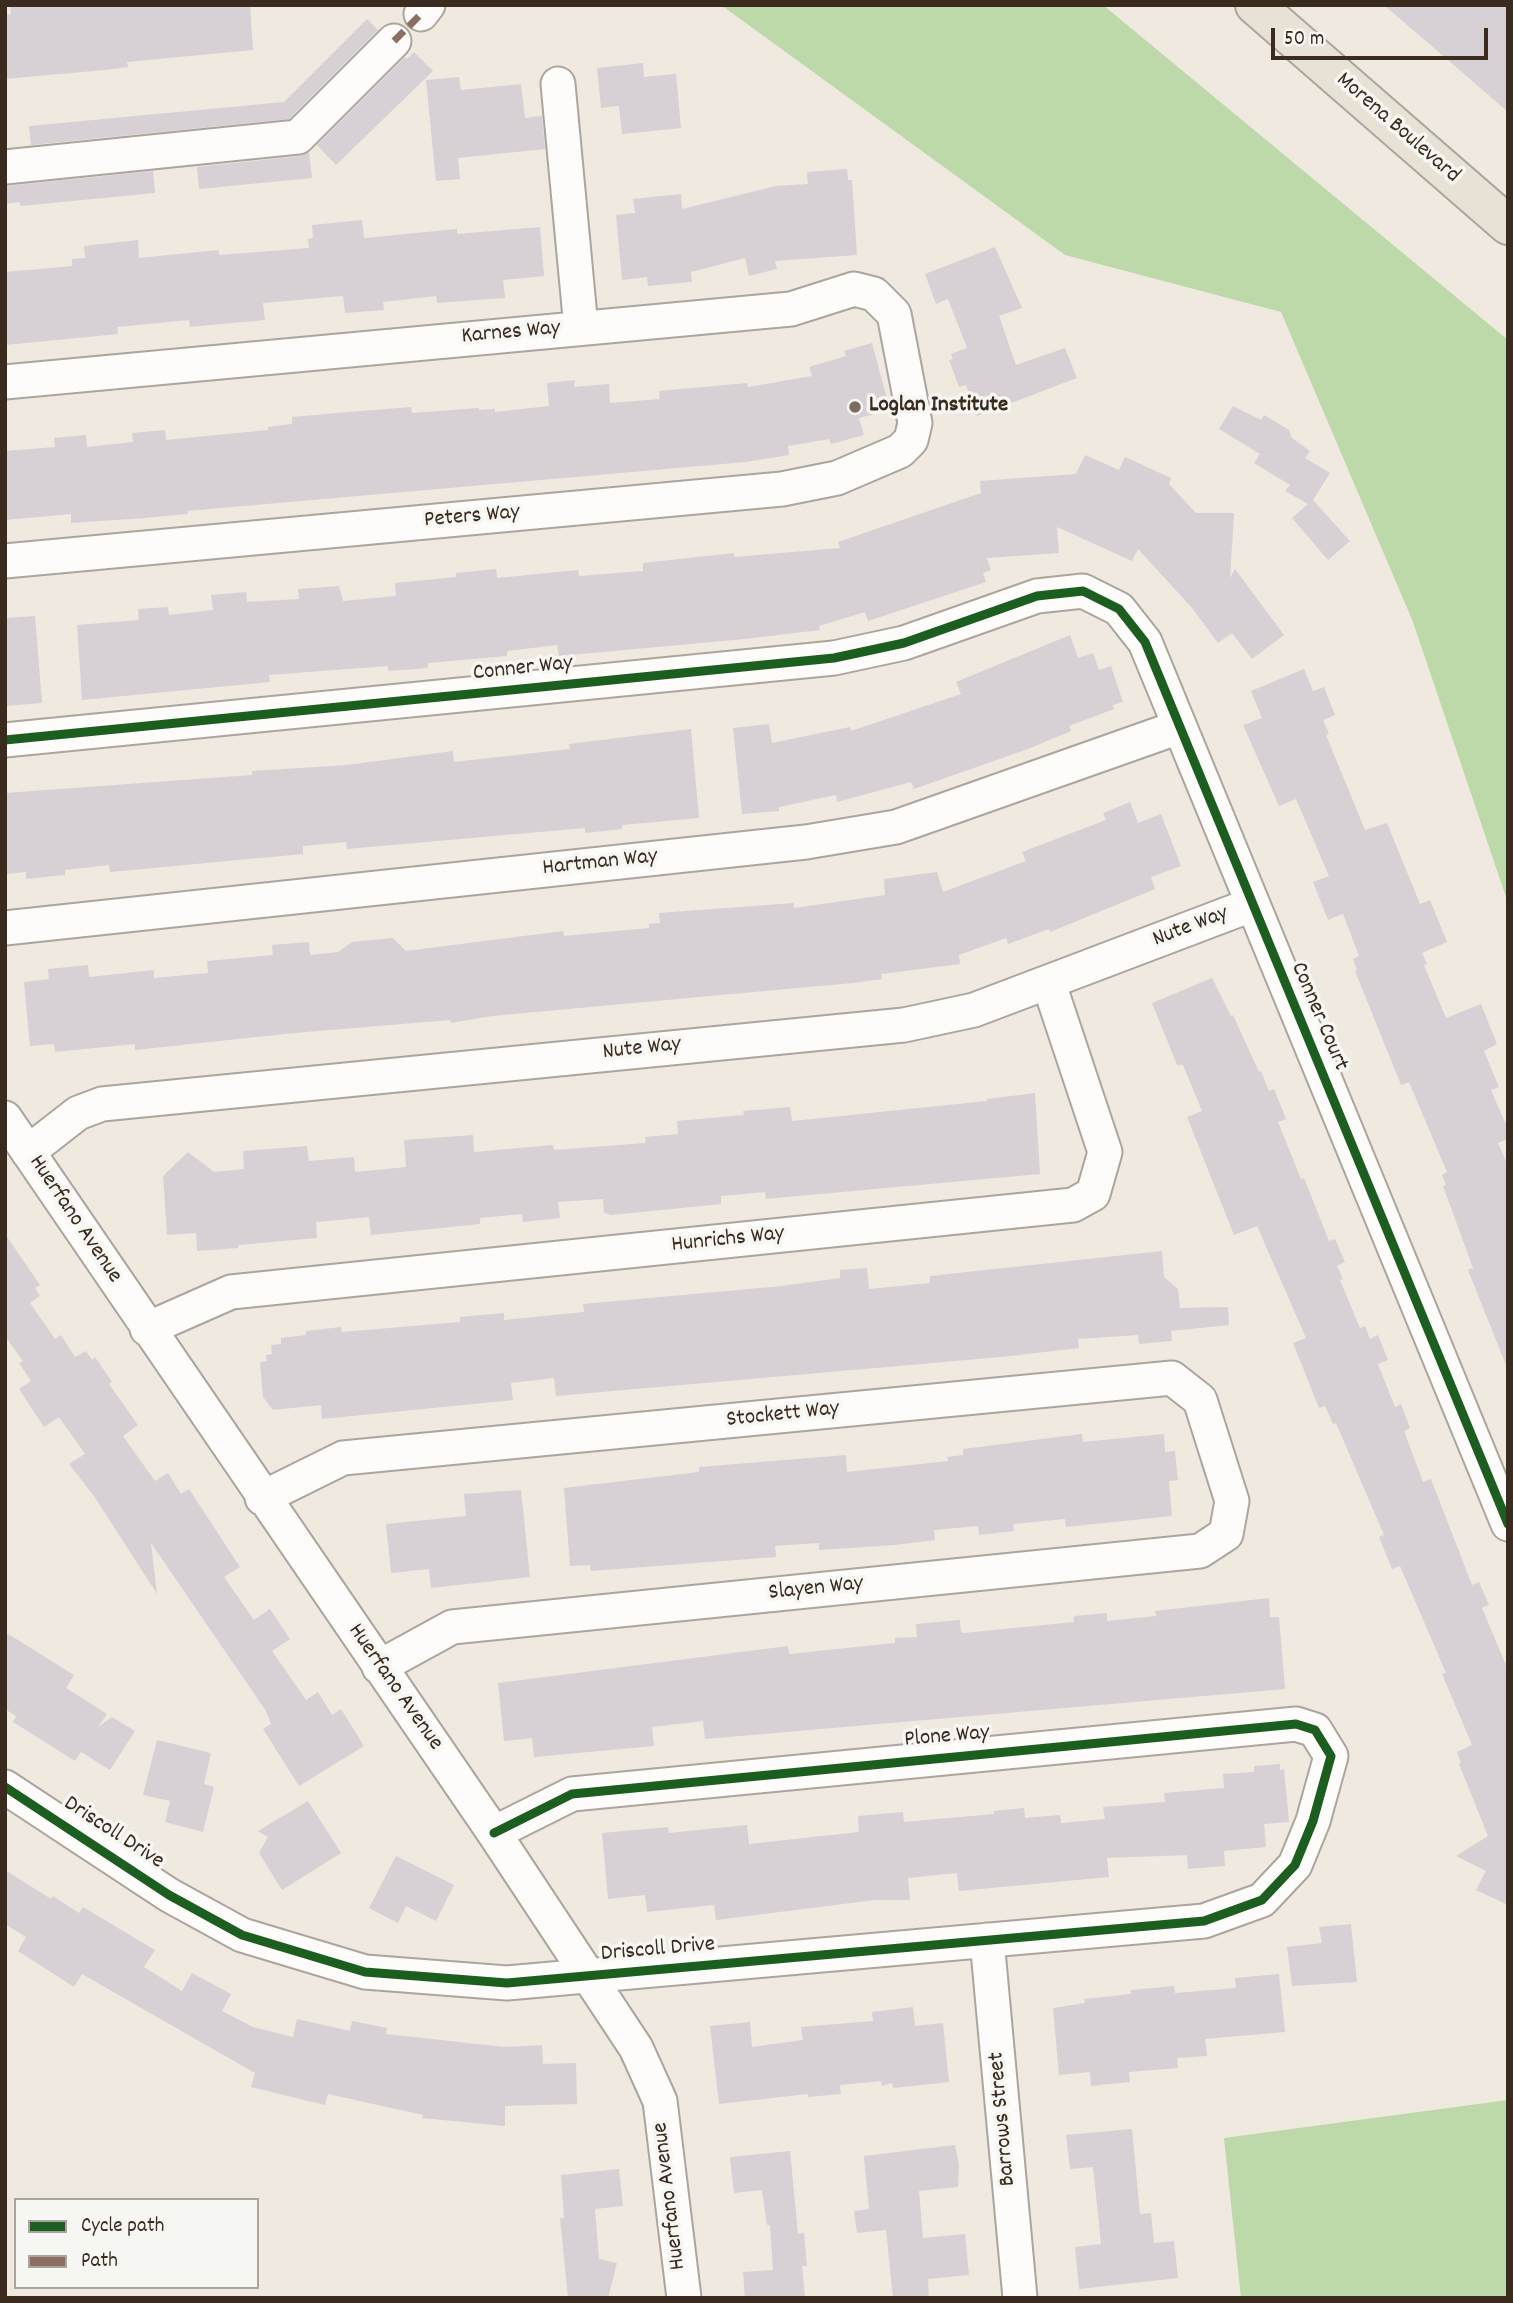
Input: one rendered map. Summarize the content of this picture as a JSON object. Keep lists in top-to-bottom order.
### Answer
{
  "streets": {
    "main road": ["Morena Boulevard"],
    "street": [
      "Karnes Way",
      "Peters Way",
      "Conner Way",
      "Hartman Way",
      "Nute Way",
      "Conner Court",
      "Huerfano Avenue",
      "Hunrichs Way",
      "Stockett Way",
      "Slayen Way",
      "Plone Way",
      "Driscoll Drive",
      "Barrows Street"
    ]
  },
  "crossings": [
    ["Karnes Way", "Peters Way"],
    ["Conner Way", "Conner Court"],
    ["Hartman Way", "Conner Court"],
    ["Nute Way", "Conner Court"],
    ["Nute Way", "Huerfano Avenue"],
    ["Nute Way", "Hunrichs Way"],
    ["Huerfano Avenue", "Hunrichs Way"],
    ["Huerfano Avenue", "Stockett Way"],
    ["Huerfano Avenue", "Slayen Way"],
    ["Huerfano Avenue", "Plone Way"],
    ["Huerfano Avenue", "Driscoll Drive"],
    ["Stockett Way", "Slayen Way"],
    ["Plone Way", "Driscoll Drive"],
    ["Driscoll Drive", "Barrows Street"]
  ],
  "places": ["Loglan Institute"],
  "legend": ["Cycle path", "Path"],
  "scale_bar": "50 m"
}
